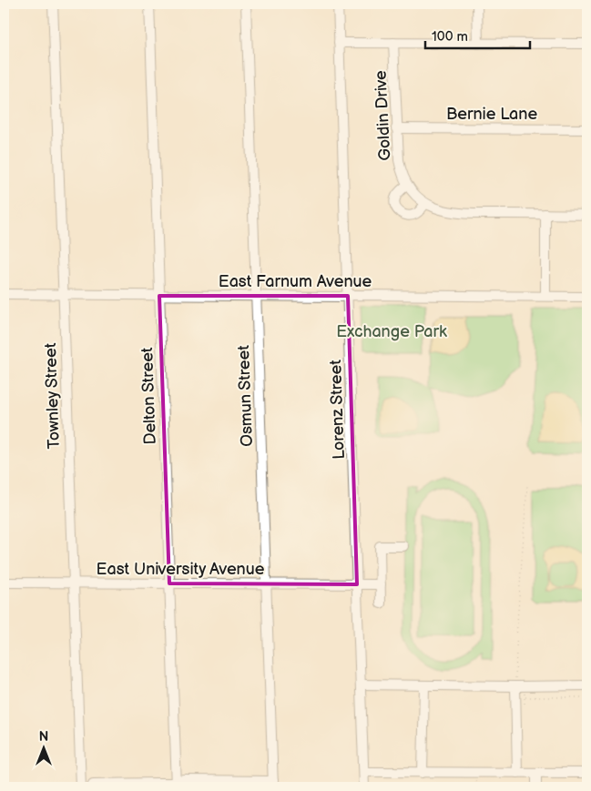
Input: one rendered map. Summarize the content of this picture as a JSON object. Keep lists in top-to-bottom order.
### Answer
{
  "streets": {
    "street": [
      "Bernie Lane",
      "Goldin Drive",
      "East Farnum Avenue",
      "Townley Street",
      "Delton Street",
      "Osmun Street",
      "Lorenz Street",
      "East University Avenue"
    ]
  },
  "crossings": [
    ["Bernie Lane", "Goldin Drive"],
    ["East Farnum Avenue", "Townley Street"],
    ["East Farnum Avenue", "Delton Street"],
    ["East Farnum Avenue", "Osmun Street"],
    ["East Farnum Avenue", "Lorenz Street"],
    ["Townley Street", "East University Avenue"],
    ["Delton Street", "East University Avenue"],
    ["Osmun Street", "East University Avenue"],
    ["Lorenz Street", "East University Avenue"]
  ],
  "parks": ["Exchange Park"],
  "scale_bar": "100 m",
  "north": "top"
}
